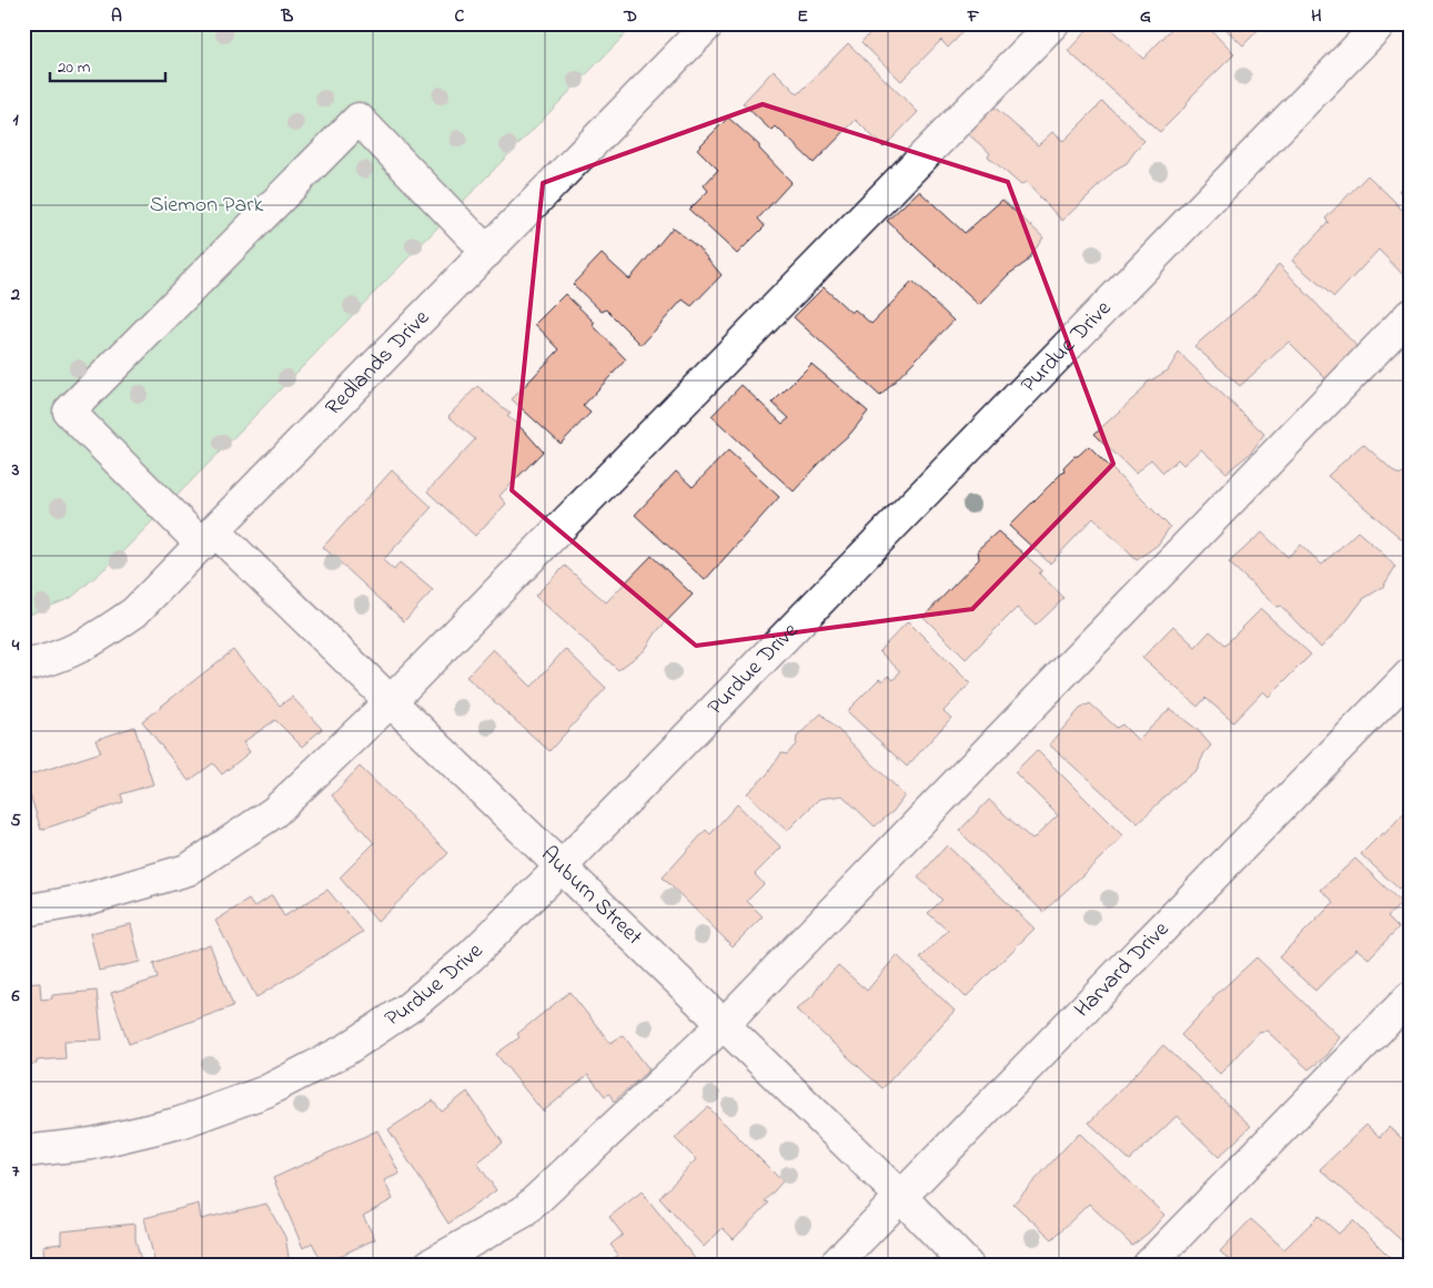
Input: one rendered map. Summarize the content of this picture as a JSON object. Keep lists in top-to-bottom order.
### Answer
{
  "streets": {
    "street": [
      "Purdue Drive",
      "Redlands Drive",
      "Auburn Street",
      "Harvard Drive"
    ]
  },
  "crossings": [
    ["Purdue Drive", "Auburn Street"],
    ["Redlands Drive", "Auburn Street"],
    ["Auburn Street", "Harvard Drive"]
  ],
  "parks": ["Siemon Park"],
  "scale_bar": "20 m",
  "grid": {
    "columns": [
      "A",
      "B",
      "C",
      "D",
      "E",
      "F",
      "G",
      "H"
    ],
    "rows": [
      "1",
      "2",
      "3",
      "4",
      "5",
      "6",
      "7"
    ]
  }
}
